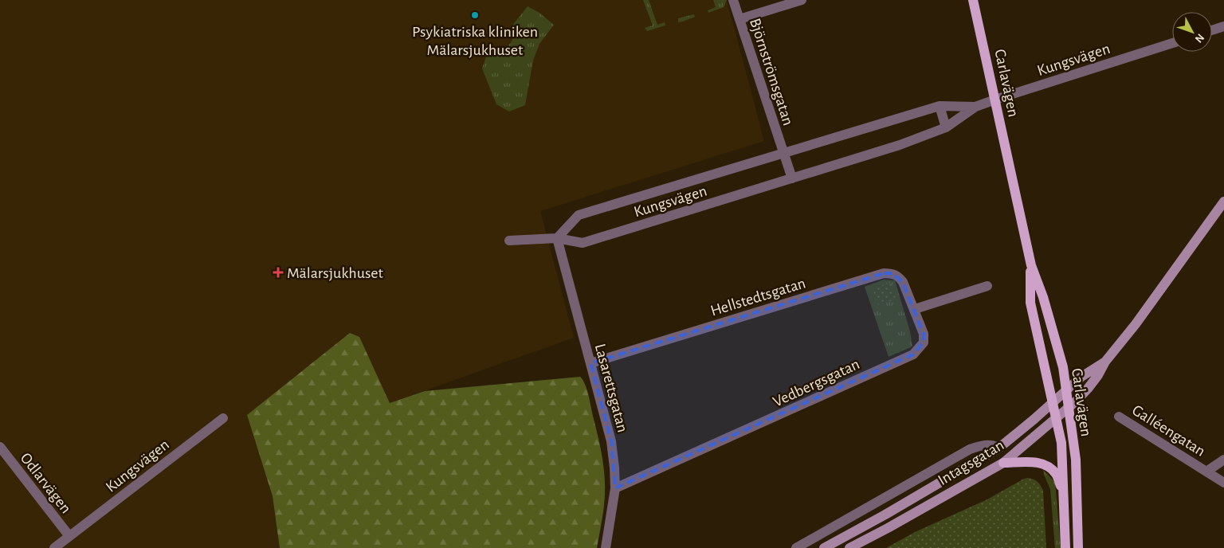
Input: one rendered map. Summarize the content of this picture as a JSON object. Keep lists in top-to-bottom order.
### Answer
{
  "streets": {
    "main road": ["Carlavägen", "Intagsgatan"],
    "street": [
      "Kungsvägen",
      "Björnströmsgatan",
      "Hellstedtsgatan",
      "Vedbergsgatan",
      "Lasarettsgatan",
      "Galléengatan",
      "Odlarvägen"
    ]
  },
  "crossings": [
    ["Kungsvägen", "Björnströmsgatan"],
    ["Kungsvägen", "Carlavägen"],
    ["Kungsvägen", "Lasarettsgatan"],
    ["Kungsvägen", "Odlarvägen"],
    ["Carlavägen", "Intagsgatan"],
    ["Hellstedtsgatan", "Vedbergsgatan"],
    ["Hellstedtsgatan", "Lasarettsgatan"],
    ["Vedbergsgatan", "Lasarettsgatan"]
  ],
  "places": {
    "other": ["Psykiatriska kliniken Mälarsjukhuset"],
    "health": ["Mälarsjukhuset"]
  },
  "north": "bottom right"
}
